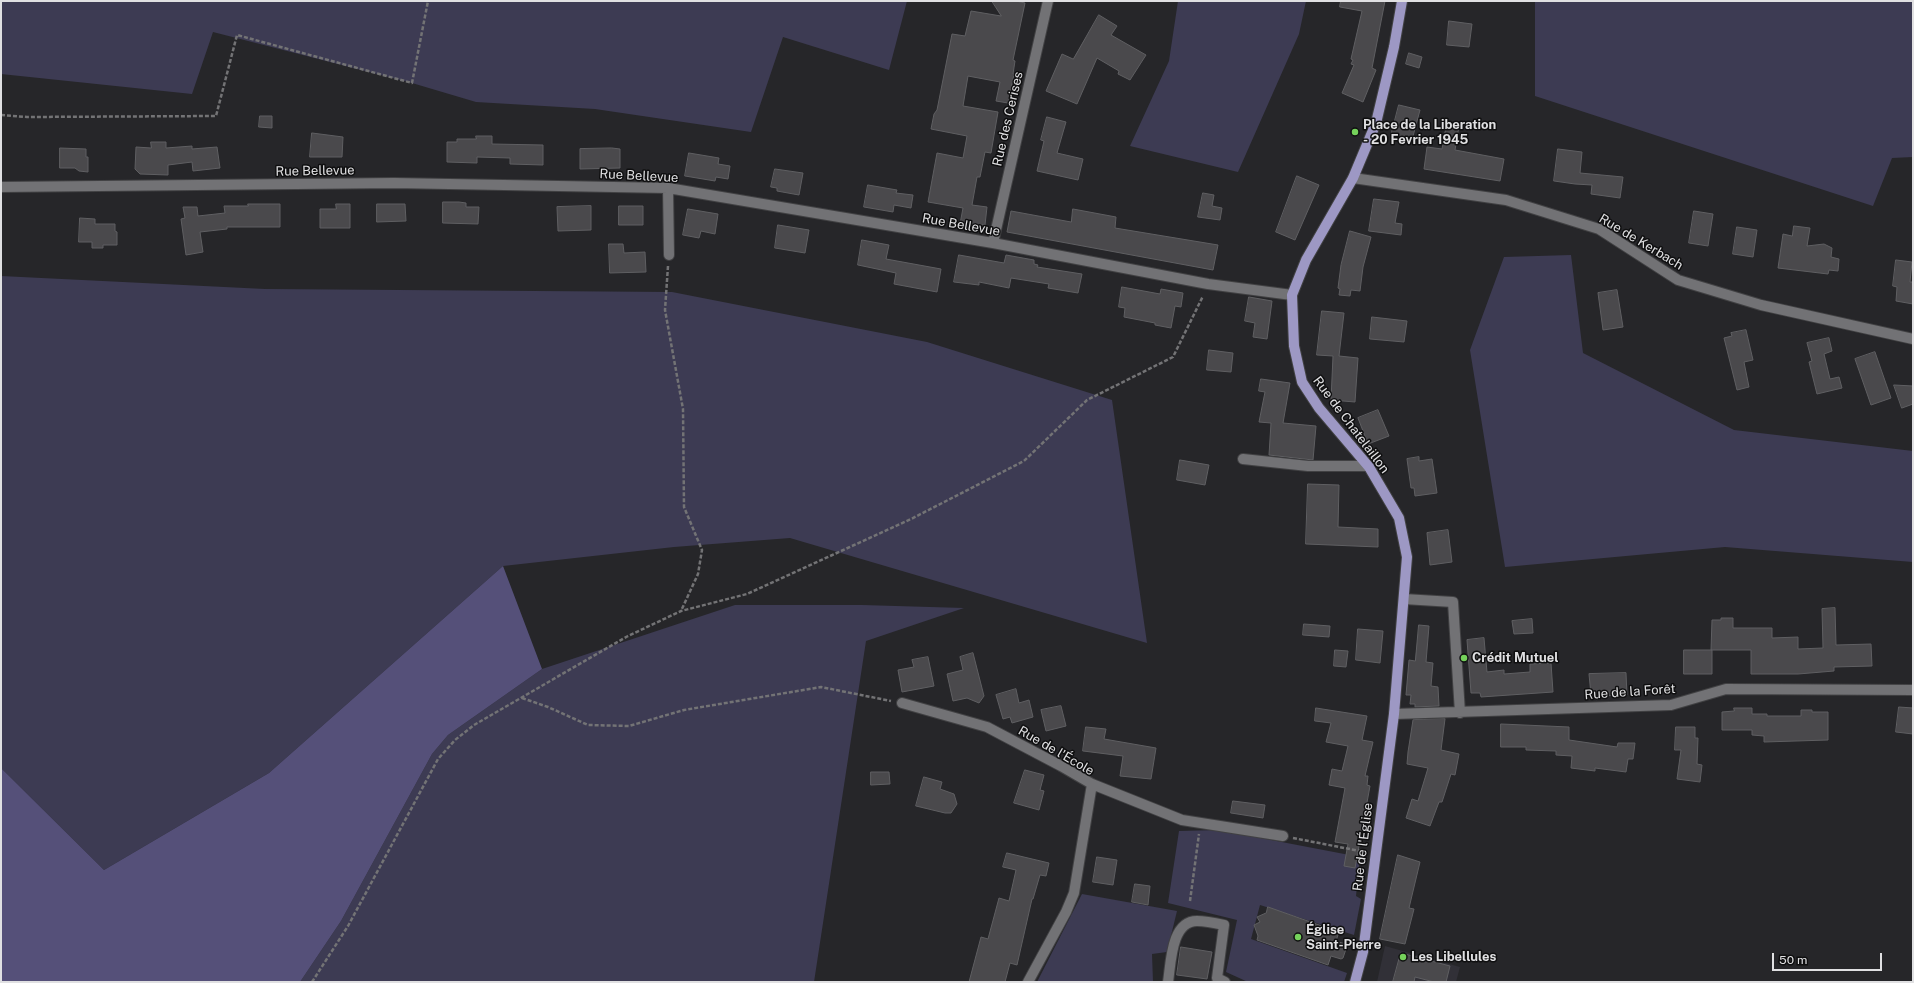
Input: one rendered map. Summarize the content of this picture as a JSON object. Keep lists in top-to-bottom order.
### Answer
{
  "streets": {
    "main road": ["Rue de Chatelaillon", "Rue de l'Église"],
    "street": [
      "Rue des Cerises",
      "Rue Bellevue",
      "Rue de Kerbach",
      "Rue de la Forêt",
      "Rue de l'École"
    ]
  },
  "crossings": [
    ["Rue des Cerises", "Rue Bellevue"],
    ["Rue Bellevue", "Rue de Chatelaillon"],
    ["Rue de Kerbach", "Rue de Chatelaillon"],
    ["Rue de Chatelaillon", "Rue de la Forêt"],
    ["Rue de Chatelaillon", "Rue de l'Église"],
    ["Rue de la Forêt", "Rue de l'Église"]
  ],
  "places": [
    "Place de la Liberation - 20 Fevrier 1945",
    "Crédit Mutuel",
    "Église Saint-Pierre",
    "Les Libellules"
  ],
  "scale_bar": "50 m"
}
